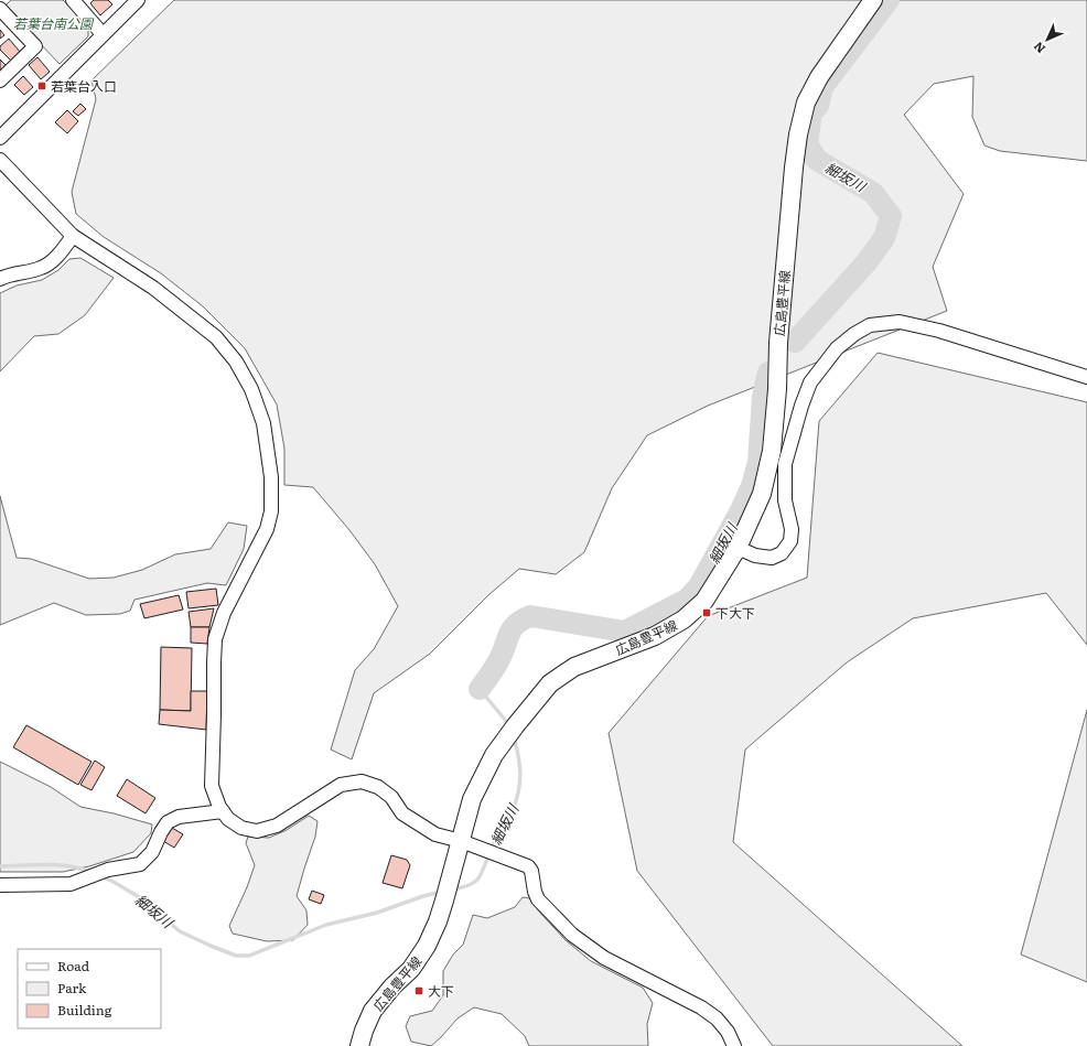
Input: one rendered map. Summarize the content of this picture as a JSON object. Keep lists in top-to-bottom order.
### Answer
{
  "streets": {
    "main road": ["広島豊平線"]
  },
  "water": ["細坂川"],
  "parks": ["若葉台南公園"],
  "places": {
    "transit": ["若葉台入口", "下大下", "大下"]
  },
  "legend": ["Road", "Park", "Building"],
  "north": "bottom left"
}
